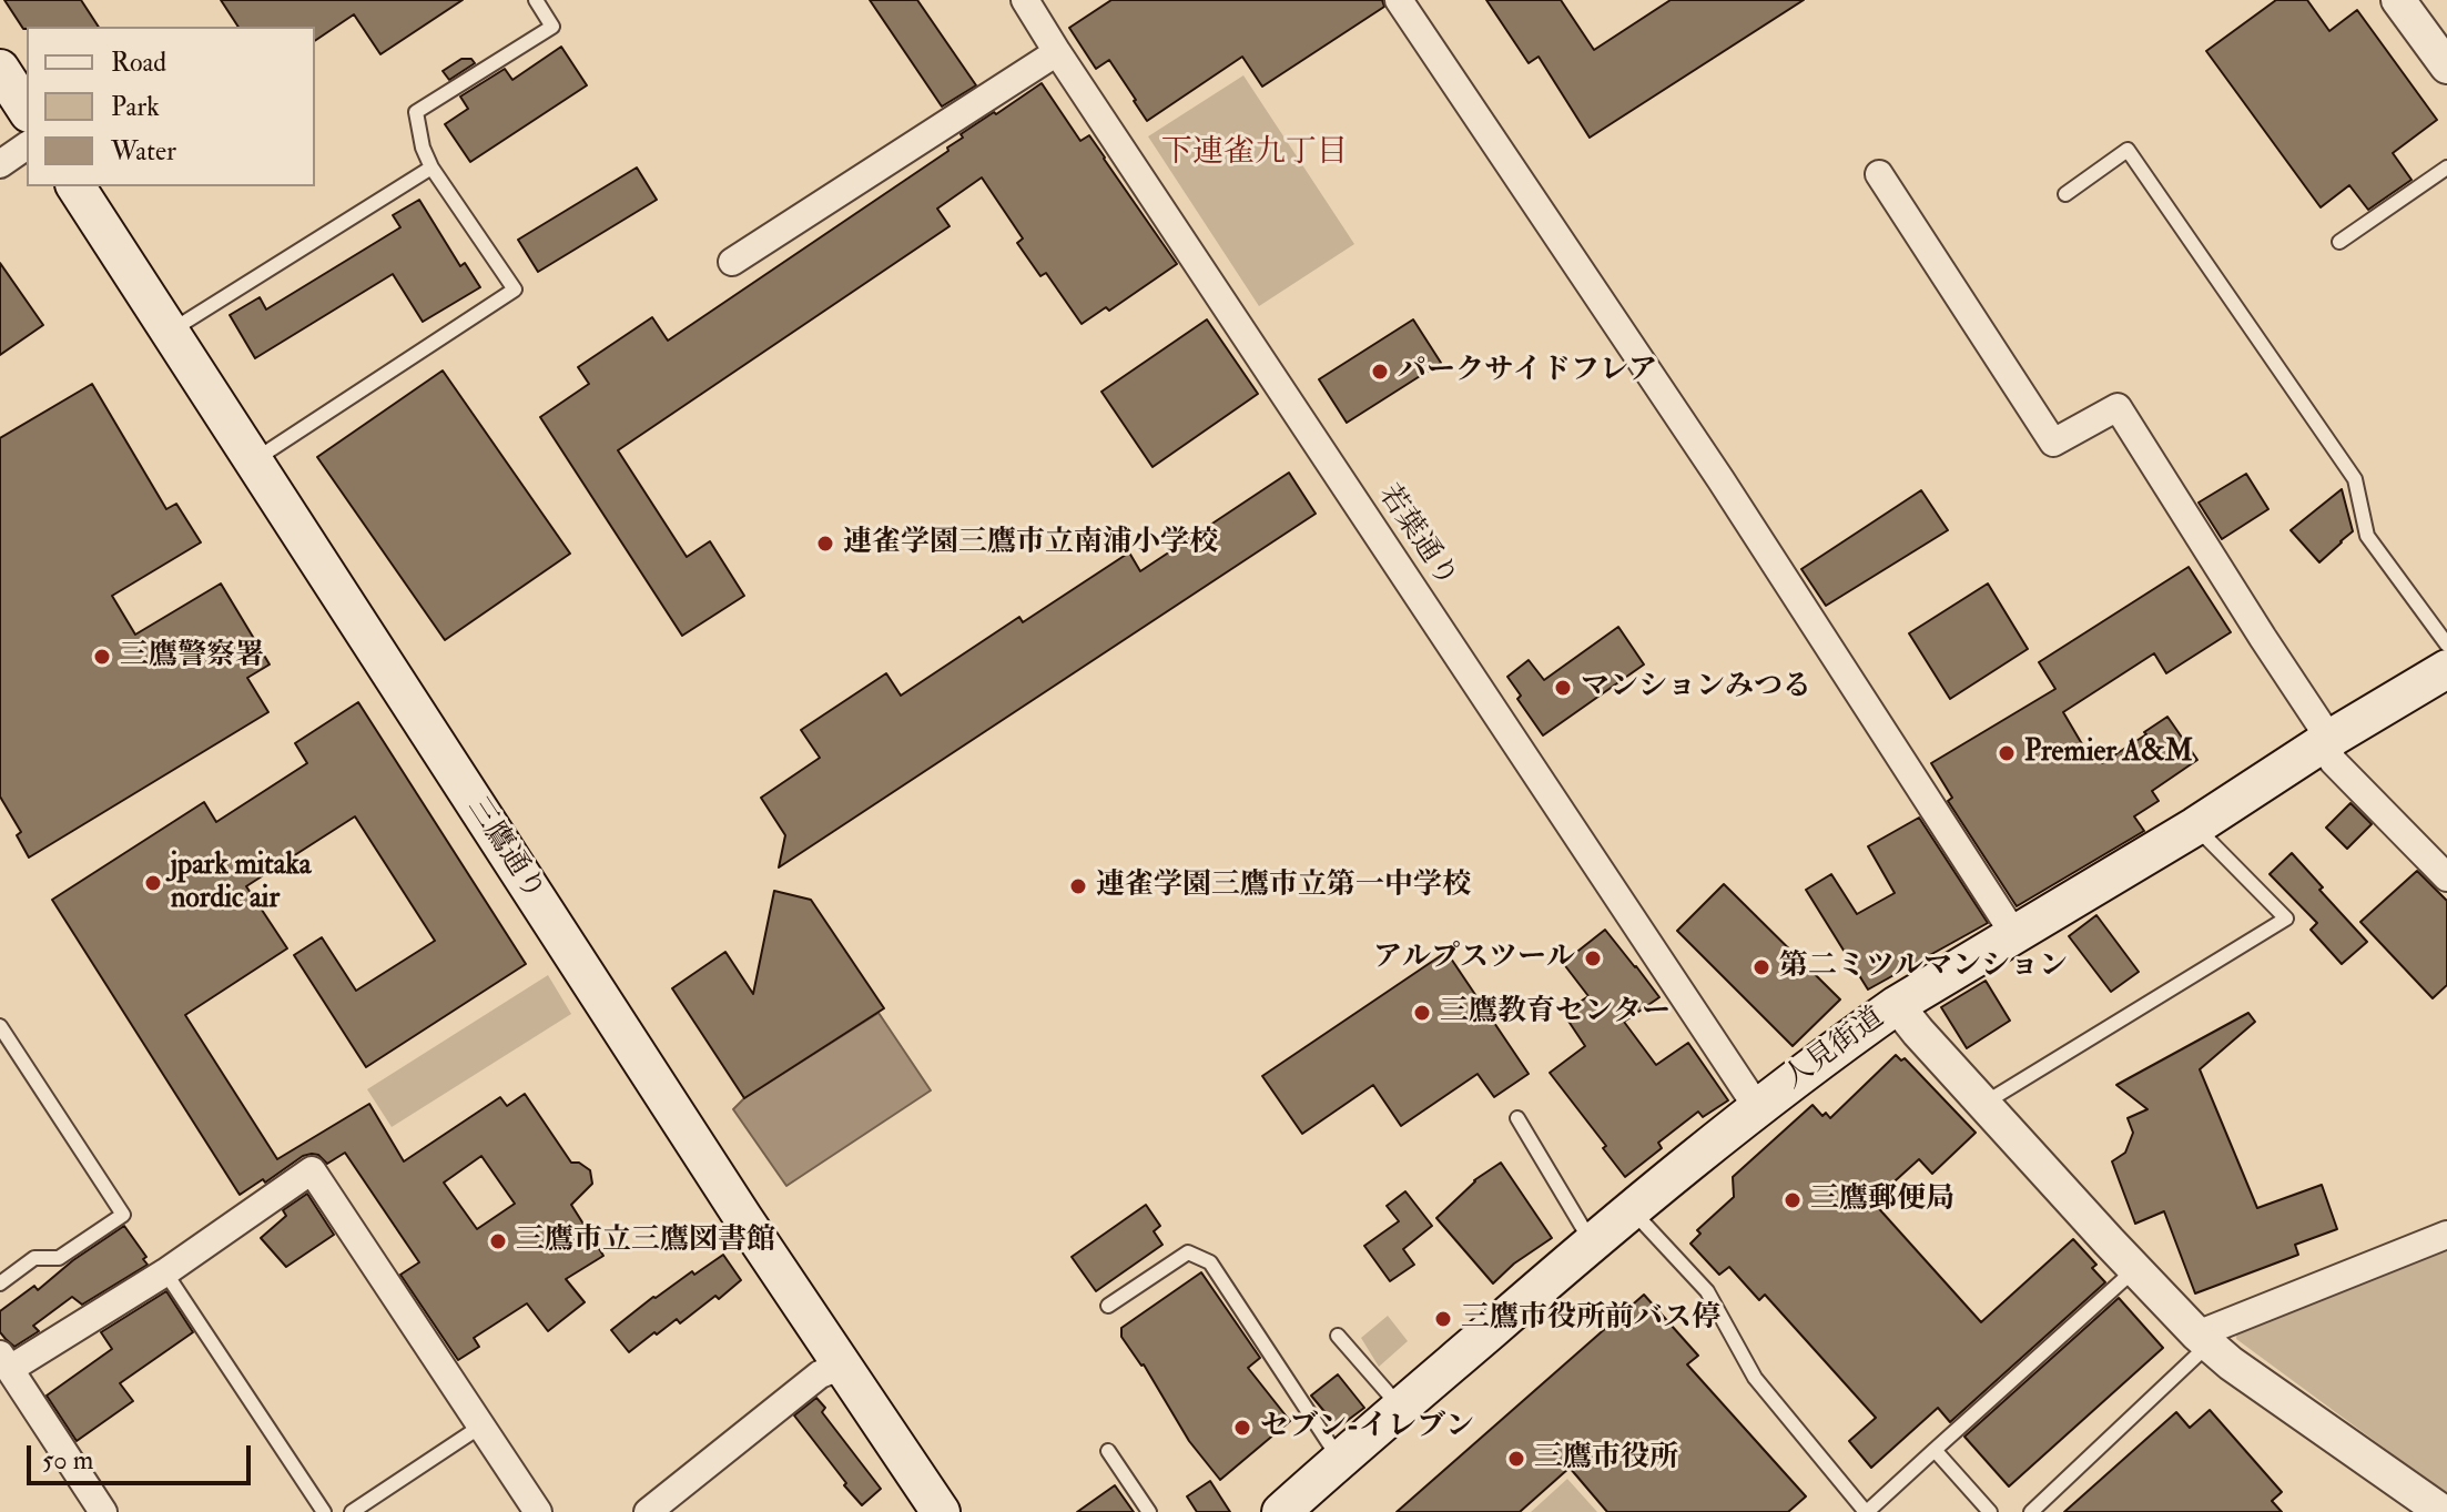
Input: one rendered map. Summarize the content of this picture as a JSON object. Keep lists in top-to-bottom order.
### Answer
{
  "streets": {
    "main road": ["三鷹通り", "人見街道"],
    "street": ["若葉通り"]
  },
  "crossings": [
    ["若葉通り", "人見街道"]
  ],
  "districts": ["下連雀九丁目"],
  "places": [
    "パークサイドフレア",
    "連雀学園三鷹市立南浦小学校",
    "三鷹警察署",
    "マンションみつる",
    "Premier A&M",
    "jpark mitaka nordic air",
    "連雀学園三鷹市立第一中学校",
    "アルプスツール",
    "第二ミツルマンション",
    "三鷹教育センター",
    "三鷹郵便局",
    "三鷹市立三鷹図書館",
    "三鷹市役所前バス停",
    "セブン-イレブン",
    "三鷹市役所"
  ],
  "legend": ["Road", "Park", "Water"],
  "scale_bar": "50 m"
}
